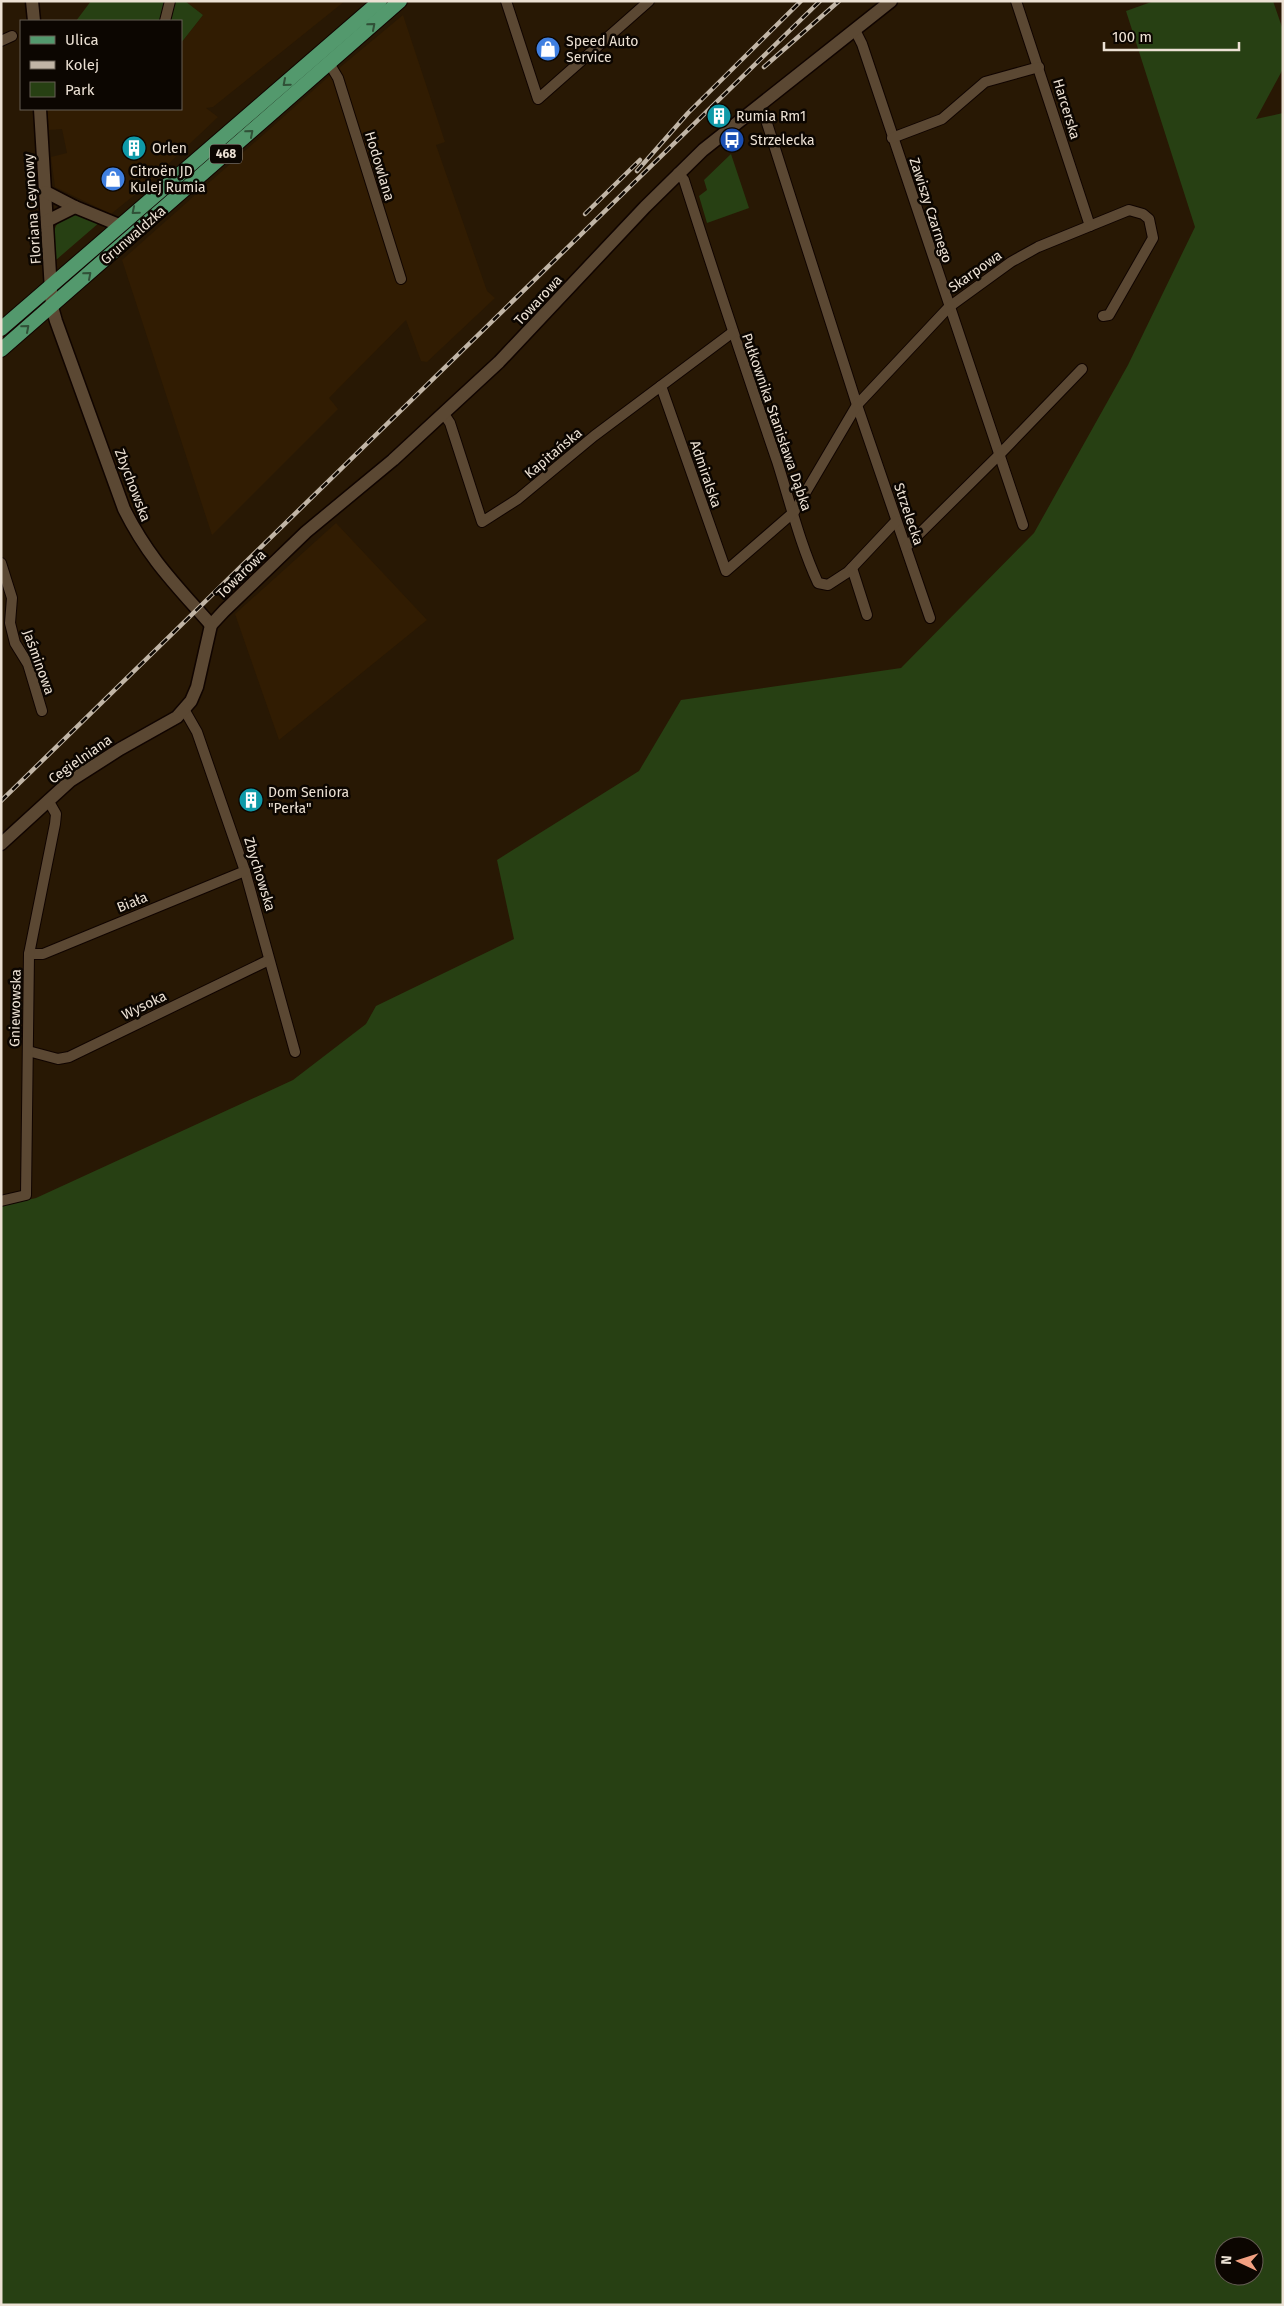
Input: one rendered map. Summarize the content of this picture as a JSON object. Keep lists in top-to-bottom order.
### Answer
{
  "streets": {
    "main road": ["468", "Grunwaldzka"],
    "street": [
      "Harcerska",
      "Hodowlana",
      "Floriana Ceynowy",
      "Zawiszy Czarnego",
      "Skarpowa",
      "Towarowa",
      "Pułkownika Stanisława Dąbka",
      "Kapitańska",
      "Admiralska",
      "Zbychowska",
      "Strzelecka",
      "Jaśminowa",
      "Cegielniana",
      "Biała",
      "Wysoka",
      "Gniewowska"
    ]
  },
  "crossings": [
    ["Harcerska", "Skarpowa"],
    ["Hodowlana", "Grunwaldzka"],
    ["Floriana Ceynowy", "Grunwaldzka"],
    ["Floriana Ceynowy", "Zbychowska"],
    ["Zawiszy Czarnego", "Skarpowa"],
    ["Zawiszy Czarnego", "Towarowa"],
    ["Grunwaldzka", "Zbychowska"],
    ["Skarpowa", "Pułkownika Stanisława Dąbka"],
    ["Skarpowa", "Admiralska"],
    ["Skarpowa", "Strzelecka"],
    ["Towarowa", "Pułkownika Stanisława Dąbka"],
    ["Towarowa", "Kapitańska"],
    ["Towarowa", "Zbychowska"],
    ["Towarowa", "Strzelecka"],
    ["Pułkownika Stanisława Dąbka", "Kapitańska"],
    ["Pułkownika Stanisława Dąbka", "Strzelecka"],
    ["Kapitańska", "Admiralska"],
    ["Zbychowska", "Cegielniana"],
    ["Zbychowska", "Biała"],
    ["Zbychowska", "Wysoka"],
    ["Cegielniana", "Gniewowska"],
    ["Biała", "Gniewowska"],
    ["Wysoka", "Gniewowska"]
  ],
  "places": {
    "shop": ["Speed Auto Service", "Citroën JD Kulej Rumia"],
    "building": ["Rumia Rm1", "Orlen", "Dom Seniora \"Perła\""],
    "bus stop": ["Strzelecka"]
  },
  "legend": ["Ulica", "Kolej", "Park"],
  "scale_bar": "100 m",
  "north": "left"
}
